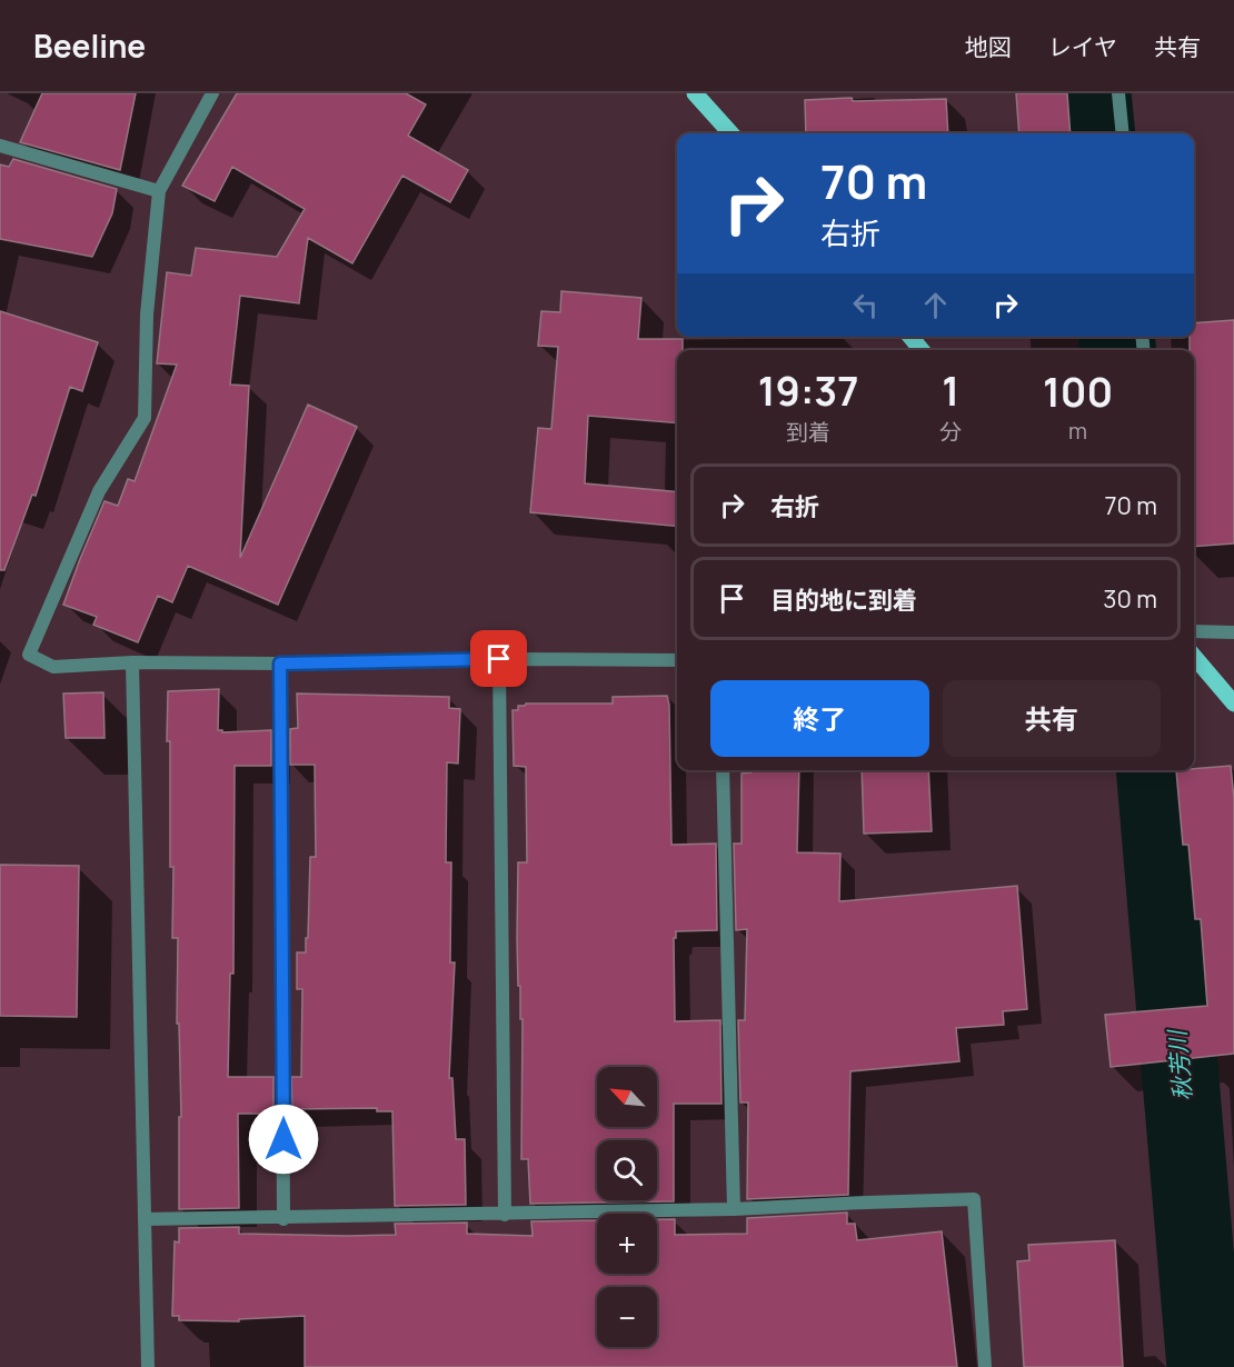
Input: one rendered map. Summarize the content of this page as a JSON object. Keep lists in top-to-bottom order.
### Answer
{
  "water": ["秋芳川"],
  "north": "top left",
  "page": {
    "header": "Beeline",
    "nav": ["地図", "レイヤ", "共有"],
    "turn": ["70 m", "右折"],
    "eta": [
      "19:37",
      "到着",
      "1",
      "分",
      "100",
      "m"
    ],
    "list": [
      {
        "name": "右折",
        "value": "70 m"
      },
      {
        "name": "目的地に到着",
        "value": "30 m"
      }
    ],
    "buttons": ["終了", "共有"],
    "map_buttons": ["+", "−"]
  }
}
